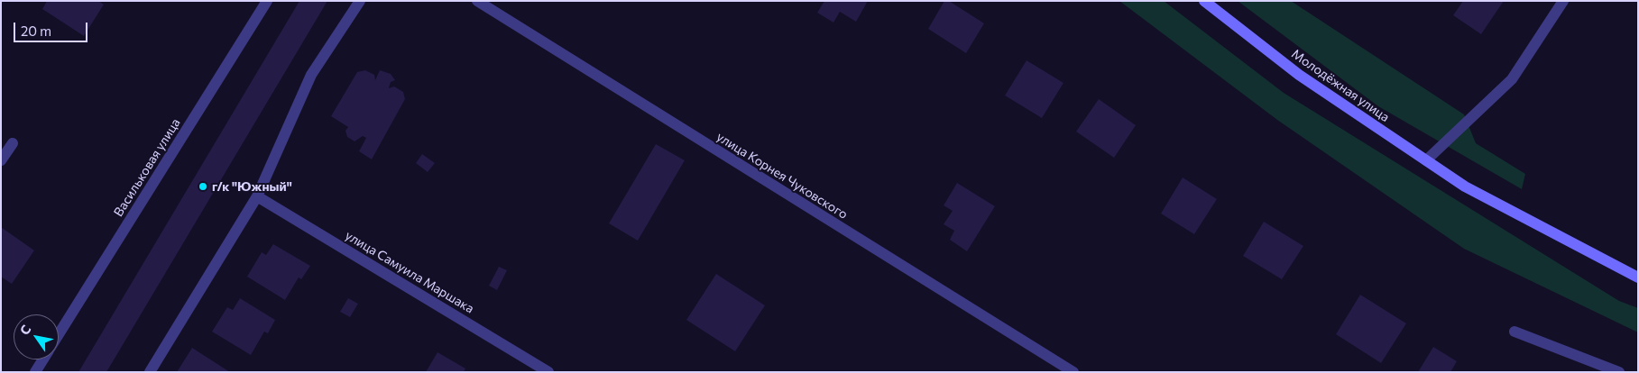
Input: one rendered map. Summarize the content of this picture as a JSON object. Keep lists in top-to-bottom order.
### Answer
{
  "streets": {
    "street": [
      "Молодёжная улица",
      "Васильковая улица",
      "улица Корнея Чуковского",
      "улица Самуила Маршака"
    ]
  },
  "places": ["г/к \"Южный\""],
  "scale_bar": "20 m",
  "north": "top left"
}
